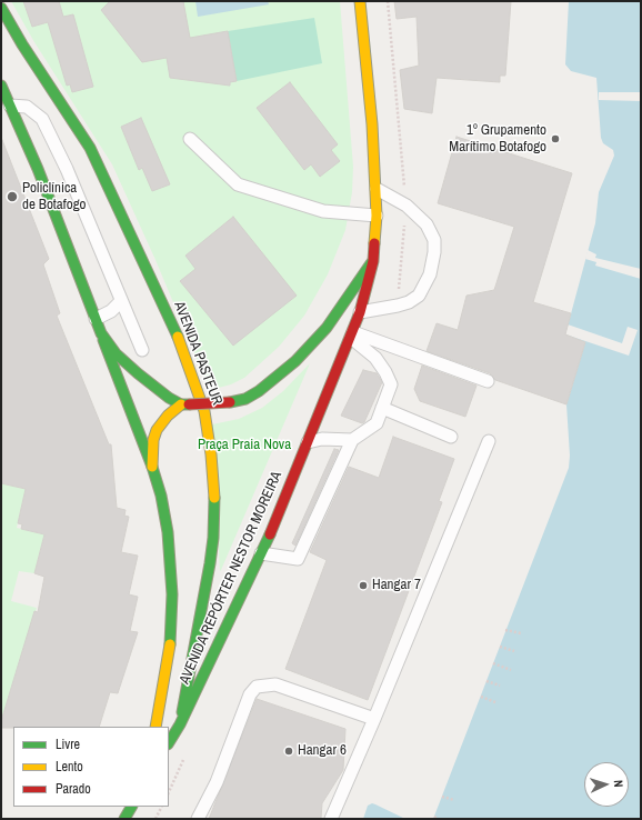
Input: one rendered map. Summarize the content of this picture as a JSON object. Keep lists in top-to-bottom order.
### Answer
{
  "streets": {
    "main road": ["AVENIDA PASTEUR", "AVENIDA REPÓRTER NESTOR MOREIRA"]
  },
  "crossings": [
    ["AVENIDA PASTEUR", "AVENIDA REPÓRTER NESTOR MOREIRA"]
  ],
  "parks": ["Praça Praia Nova"],
  "places": [
    "1º Grupamento Marítimo Botafogo",
    "Policlínica de Botafogo",
    "Hangar 7",
    "Hangar 6"
  ],
  "legend": ["Livre", "Lento", "Parado"],
  "north": "right"
}
